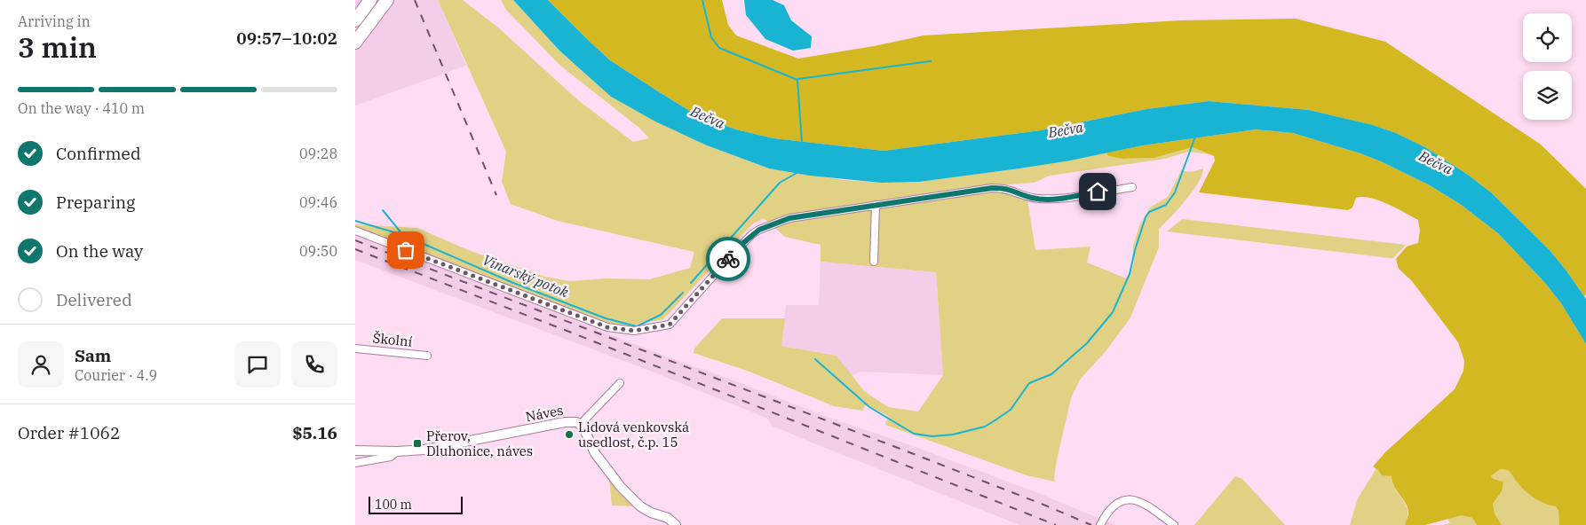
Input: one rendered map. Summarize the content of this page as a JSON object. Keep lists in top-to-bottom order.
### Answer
{
  "streets": {
    "street": ["Školní", "Náves"]
  },
  "water": ["Bečva", "Vinarský potok"],
  "places": {
    "other": ["Lidová venkovská usedlost, č.p. 15"],
    "transit": ["Přerov, Dluhonice, náves"]
  },
  "scale_bar": "100 m",
  "page": {
    "heading": ["3 min", "Arriving in", "09:57–10:02"],
    "panel": [
      "Sam",
      "Courier · 4.9",
      "Order #1062",
      "$5.16"
    ],
    "bar": "On the way · 410 m",
    "list": [
      ["Confirmed", "09:28"],
      ["Preparing", "09:46"],
      ["On the way", "09:50"],
      "Delivered"
    ],
    "scale": "100 m"
  }
}
